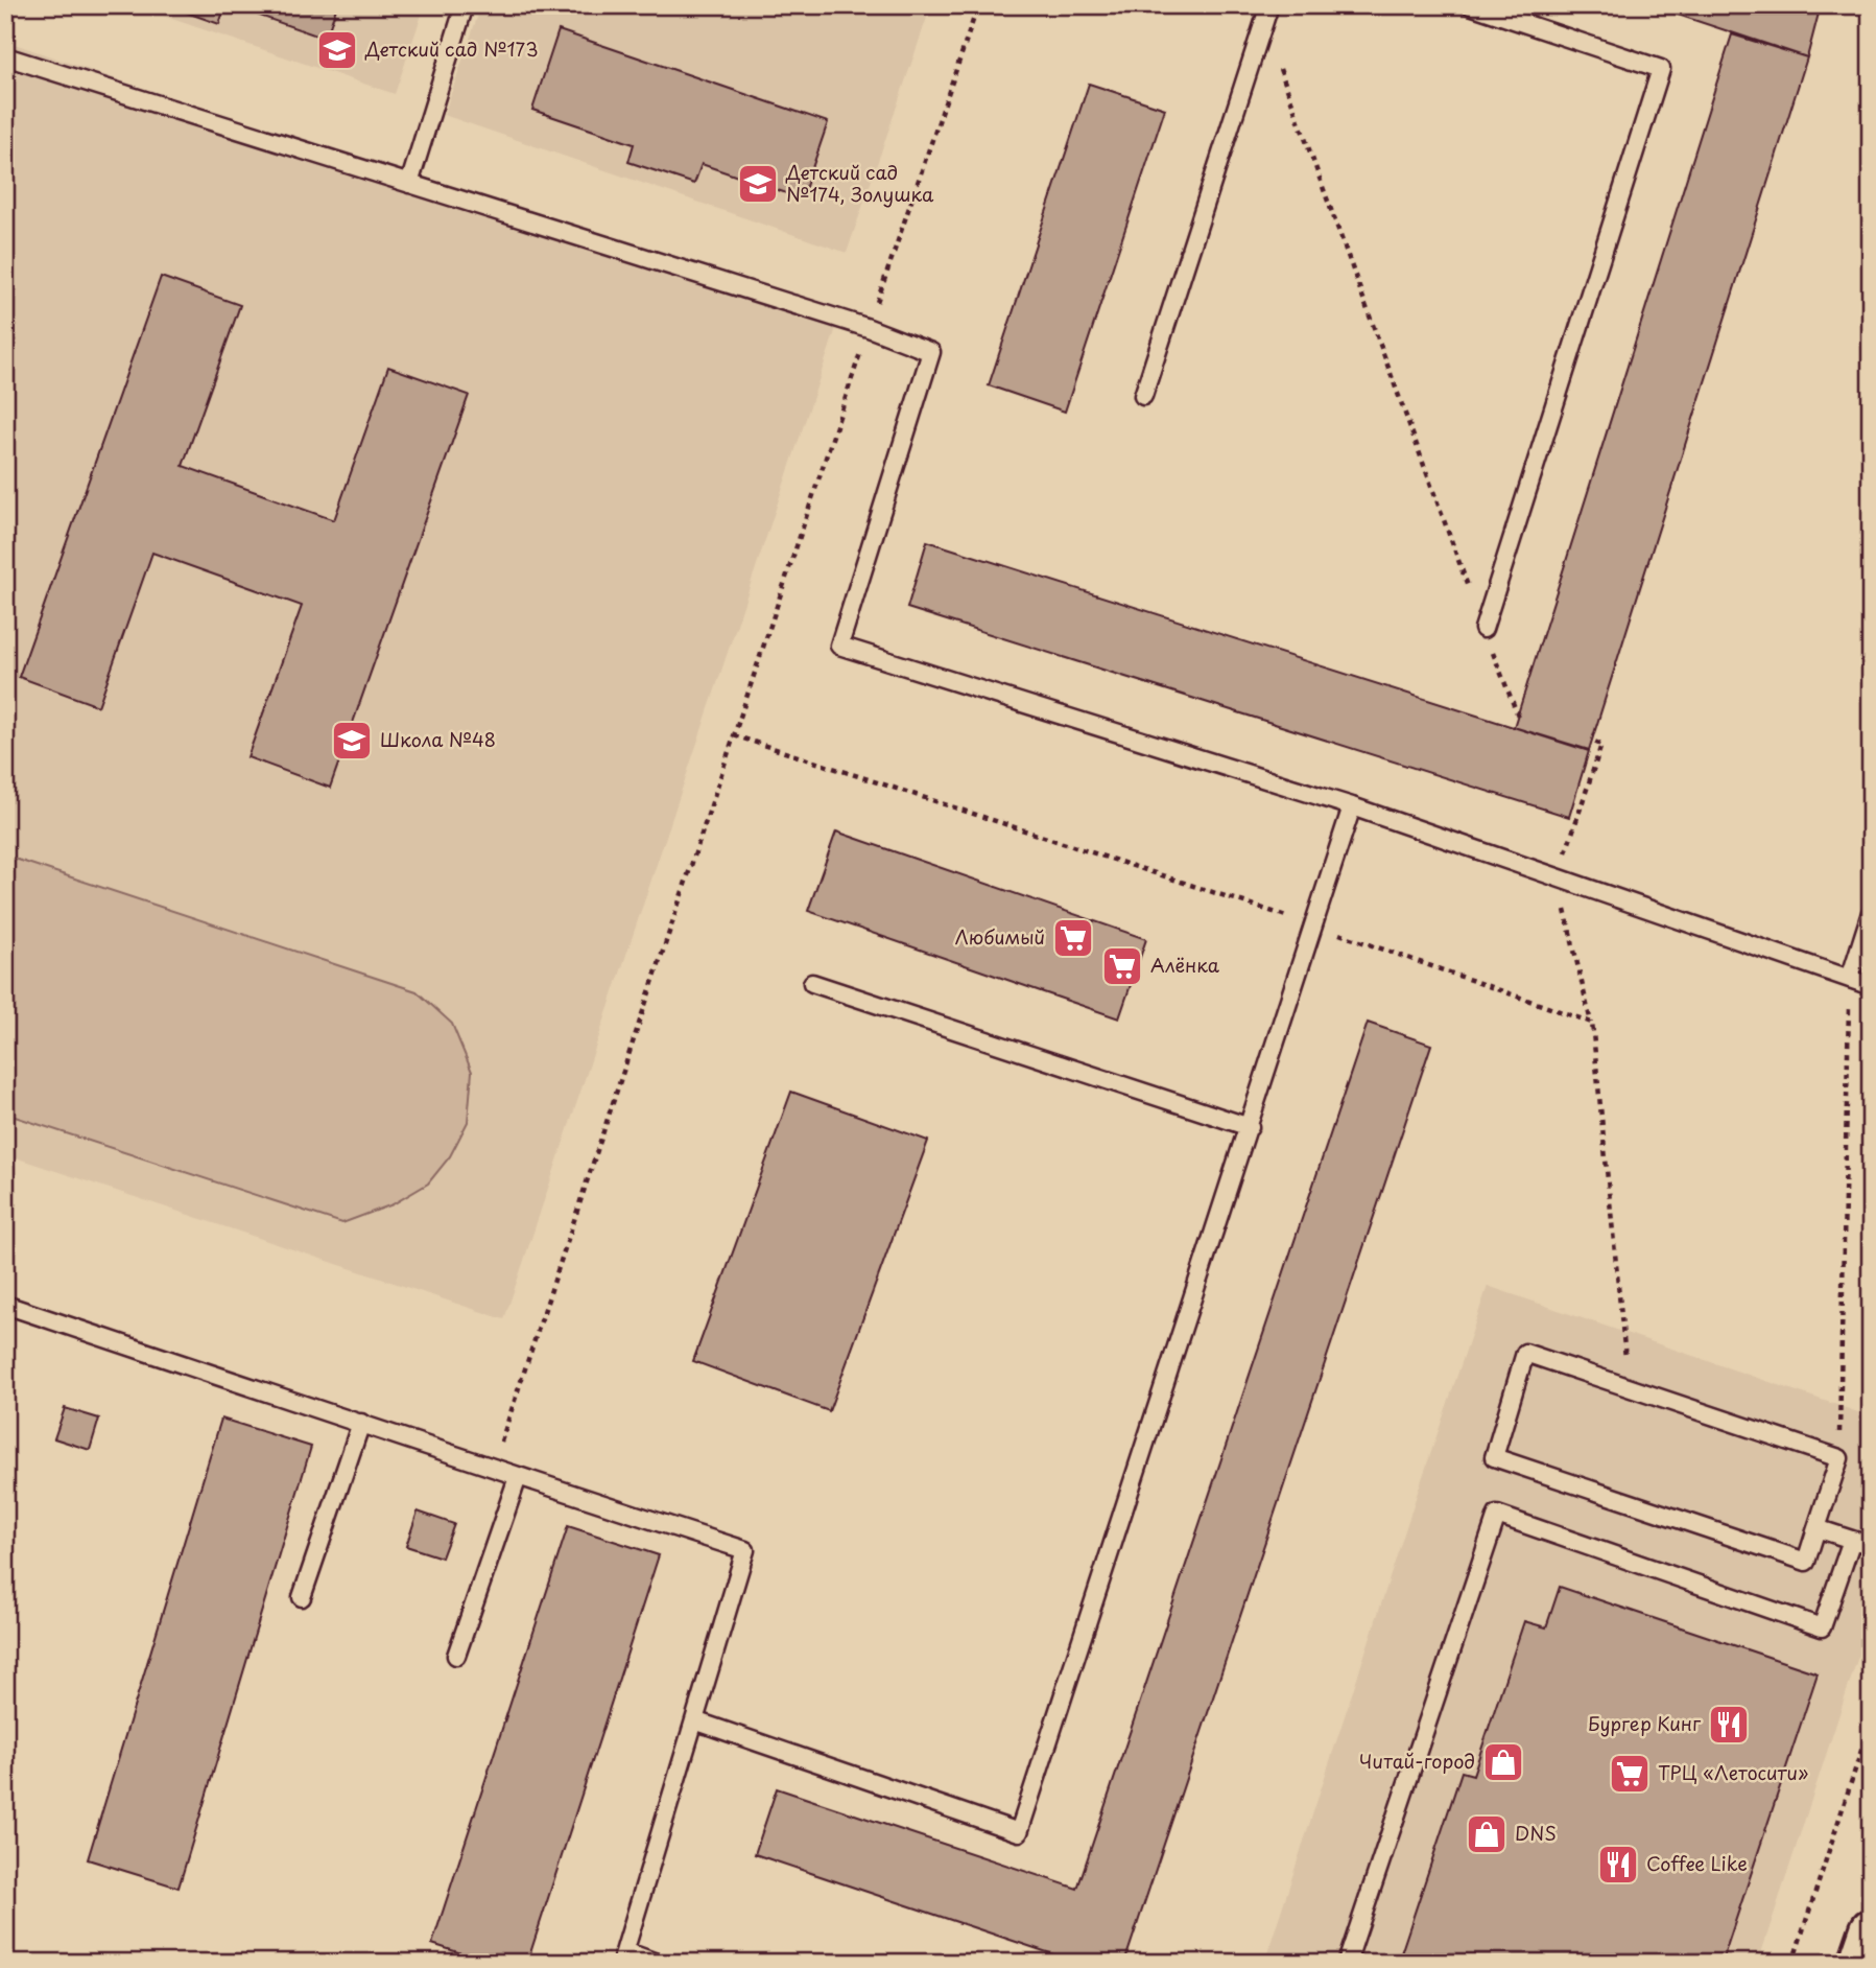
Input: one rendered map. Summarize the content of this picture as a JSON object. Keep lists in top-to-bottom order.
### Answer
{
  "places": {
    "school or university": ["Детский сад №173", "Детский сад №174, Золушка", "Школа №48"],
    "supermarket": ["Любимый", "Алёнка", "ТРЦ «Летосити»"],
    "restaurant": ["Бургер Кинг", "Coffee Like"],
    "shop": ["Читай-город", "DNS"]
  }
}
